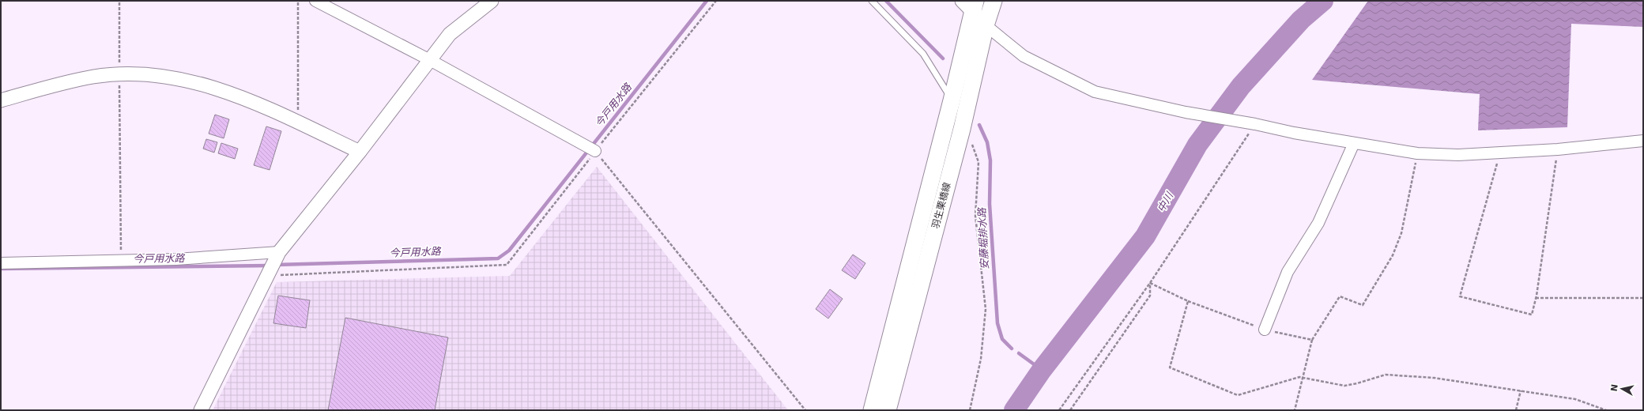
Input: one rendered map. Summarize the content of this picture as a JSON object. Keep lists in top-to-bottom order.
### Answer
{
  "streets": {
    "main road": ["羽生栗橋線"]
  },
  "water": ["今戸用水路", "中川", "安藤堀排水路"],
  "north": "left"
}
